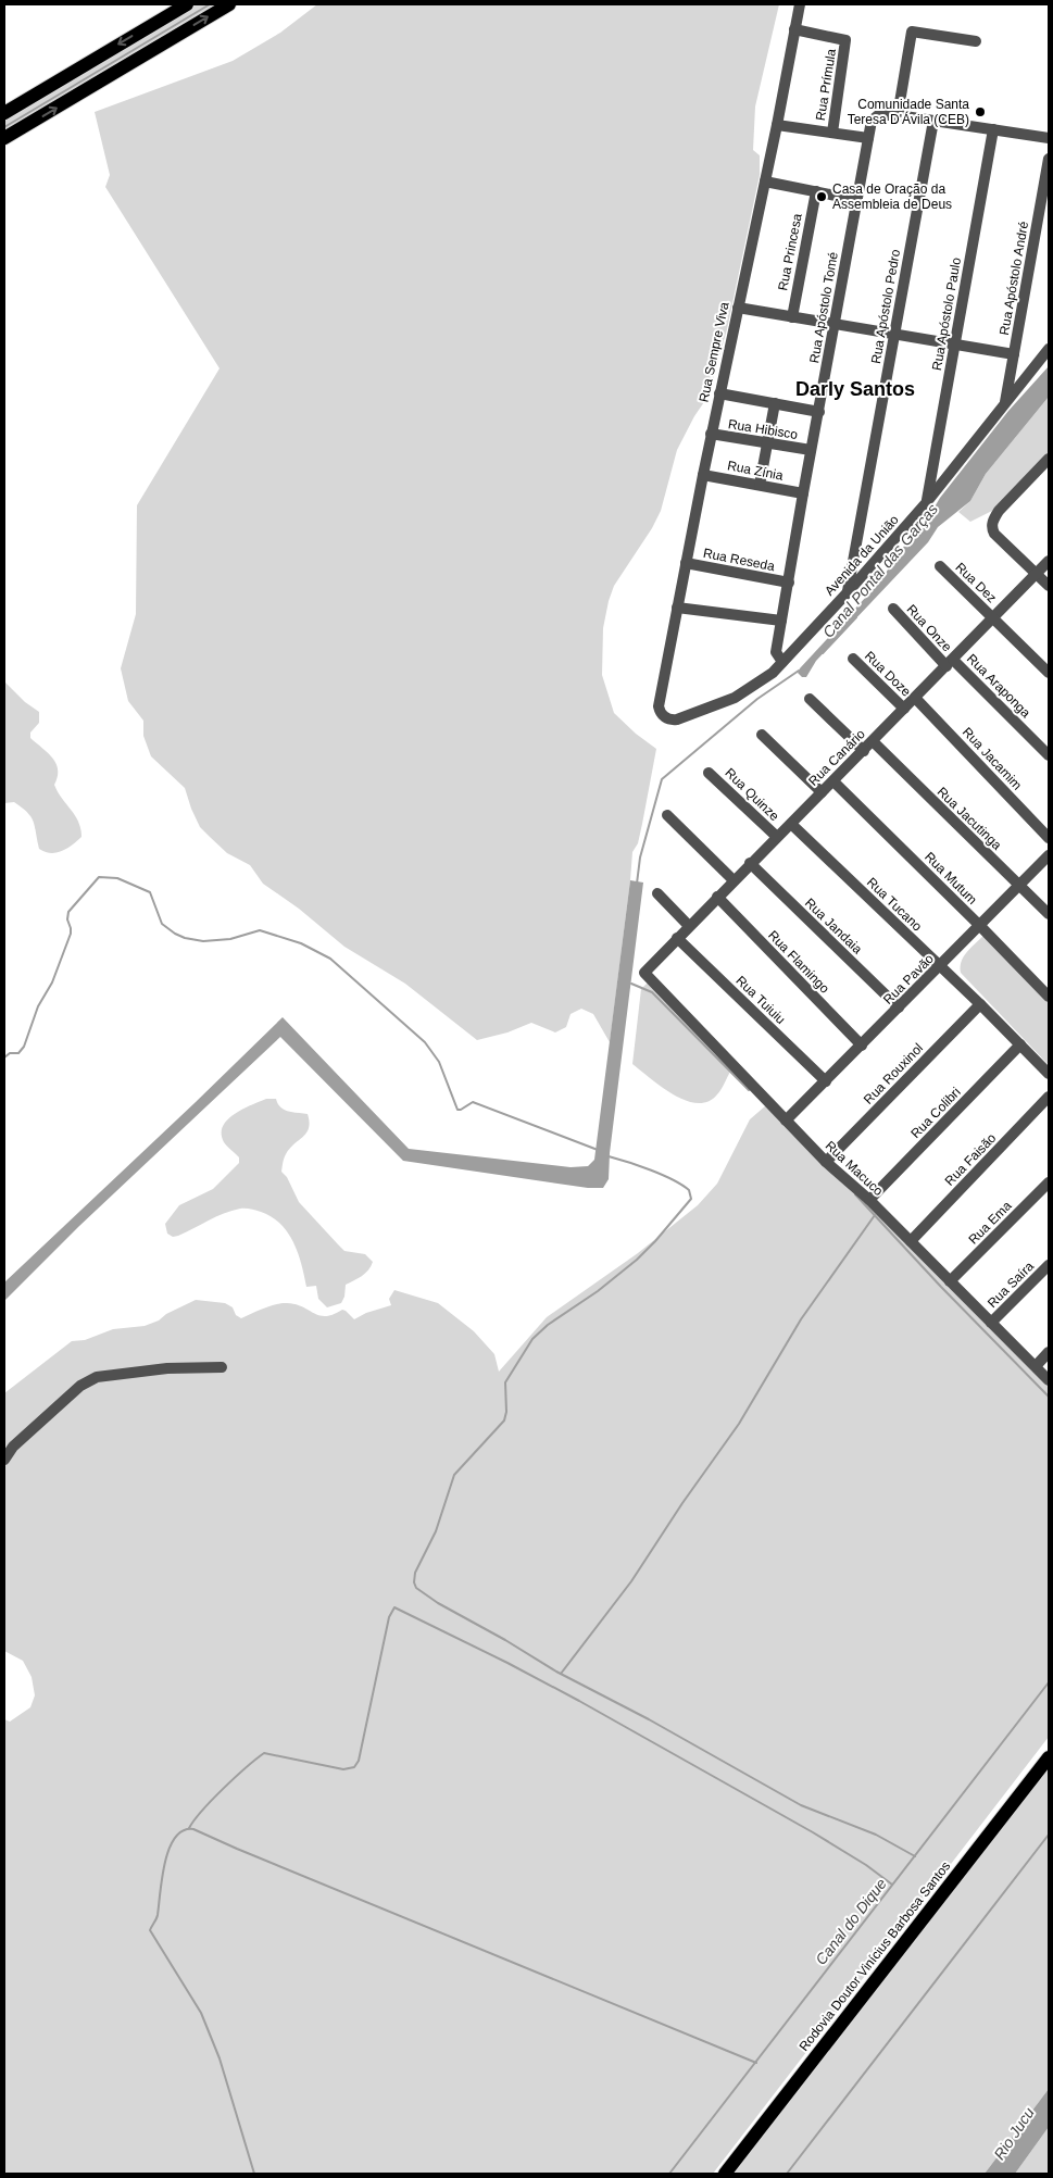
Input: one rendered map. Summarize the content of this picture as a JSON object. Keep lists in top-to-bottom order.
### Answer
{
  "streets": {
    "main road": ["Rodovia Doutor Vinícius Barbosa Santos"],
    "street": [
      "Rua Prímula",
      "Rua Princesa",
      "Rua Apóstolo André",
      "Rua Apóstolo Pedro",
      "Rua Apóstolo Tomé",
      "Rua Apóstolo Paulo",
      "Rua Sempre Viva",
      "Rua Hibisco",
      "Rua Zínia",
      "Avenida da União",
      "Rua Reseda",
      "Rua Dez",
      "Rua Onze",
      "Rua Doze",
      "Rua Araponga",
      "Rua Canário",
      "Rua Jacamim",
      "Rua Quinze",
      "Rua Jacutinga",
      "Rua Mutum",
      "Rua Tucano",
      "Rua Jandaia",
      "Rua Flamingo",
      "Rua Pavão",
      "Rua Tuiuiu",
      "Rua Rouxinol",
      "Rua Colibri",
      "Rua Faisão",
      "Rua Macuco",
      "Rua Ema",
      "Rua Saíra"
    ]
  },
  "crossings": [
    ["Rua Prímula", "Rua Sempre Viva"],
    ["Rua Apóstolo André", "Avenida da União"],
    ["Rua Apóstolo Pedro", "Avenida da União"],
    ["Rua Apóstolo Tomé", "Rua Hibisco"],
    ["Rua Apóstolo Tomé", "Rua Zínia"],
    ["Rua Apóstolo Tomé", "Avenida da União"],
    ["Rua Apóstolo Tomé", "Rua Reseda"],
    ["Rua Apóstolo Paulo", "Avenida da União"],
    ["Rua Sempre Viva", "Rua Hibisco"],
    ["Rua Sempre Viva", "Rua Zínia"],
    ["Rua Sempre Viva", "Avenida da União"],
    ["Rua Sempre Viva", "Rua Reseda"],
    ["Rua Dez", "Rua Canário"],
    ["Rua Onze", "Rua Araponga"],
    ["Rua Onze", "Rua Canário"],
    ["Rua Doze", "Rua Canário"],
    ["Rua Araponga", "Rua Canário"],
    ["Rua Canário", "Rua Jacamim"],
    ["Rua Canário", "Rua Quinze"],
    ["Rua Canário", "Rua Jacutinga"],
    ["Rua Canário", "Rua Mutum"],
    ["Rua Canário", "Rua Tucano"],
    ["Rua Canário", "Rua Jandaia"],
    ["Rua Canário", "Rua Flamingo"],
    ["Rua Canário", "Rua Tuiuiu"],
    ["Rua Canário", "Rua Macuco"],
    ["Rua Jacutinga", "Rua Pavão"],
    ["Rua Mutum", "Rua Pavão"],
    ["Rua Tucano", "Rua Pavão"],
    ["Rua Tucano", "Rua Rouxinol"],
    ["Rua Tucano", "Rua Colibri"],
    ["Rua Jandaia", "Rua Pavão"],
    ["Rua Flamingo", "Rua Pavão"],
    ["Rua Pavão", "Rua Tuiuiu"],
    ["Rua Pavão", "Rua Macuco"],
    ["Rua Rouxinol", "Rua Macuco"],
    ["Rua Colibri", "Rua Macuco"],
    ["Rua Faisão", "Rua Macuco"],
    ["Rua Macuco", "Rua Ema"],
    ["Rua Macuco", "Rua Saíra"]
  ],
  "districts": ["Darly Santos"],
  "water": ["Canal Pontal das Garças", "Canal do Dique", "Rio Jucu"],
  "places": ["Comunidade Santa Teresa D'Ávila (CEB)", "Casa de Oração da Assembleia de Deus"]
}
